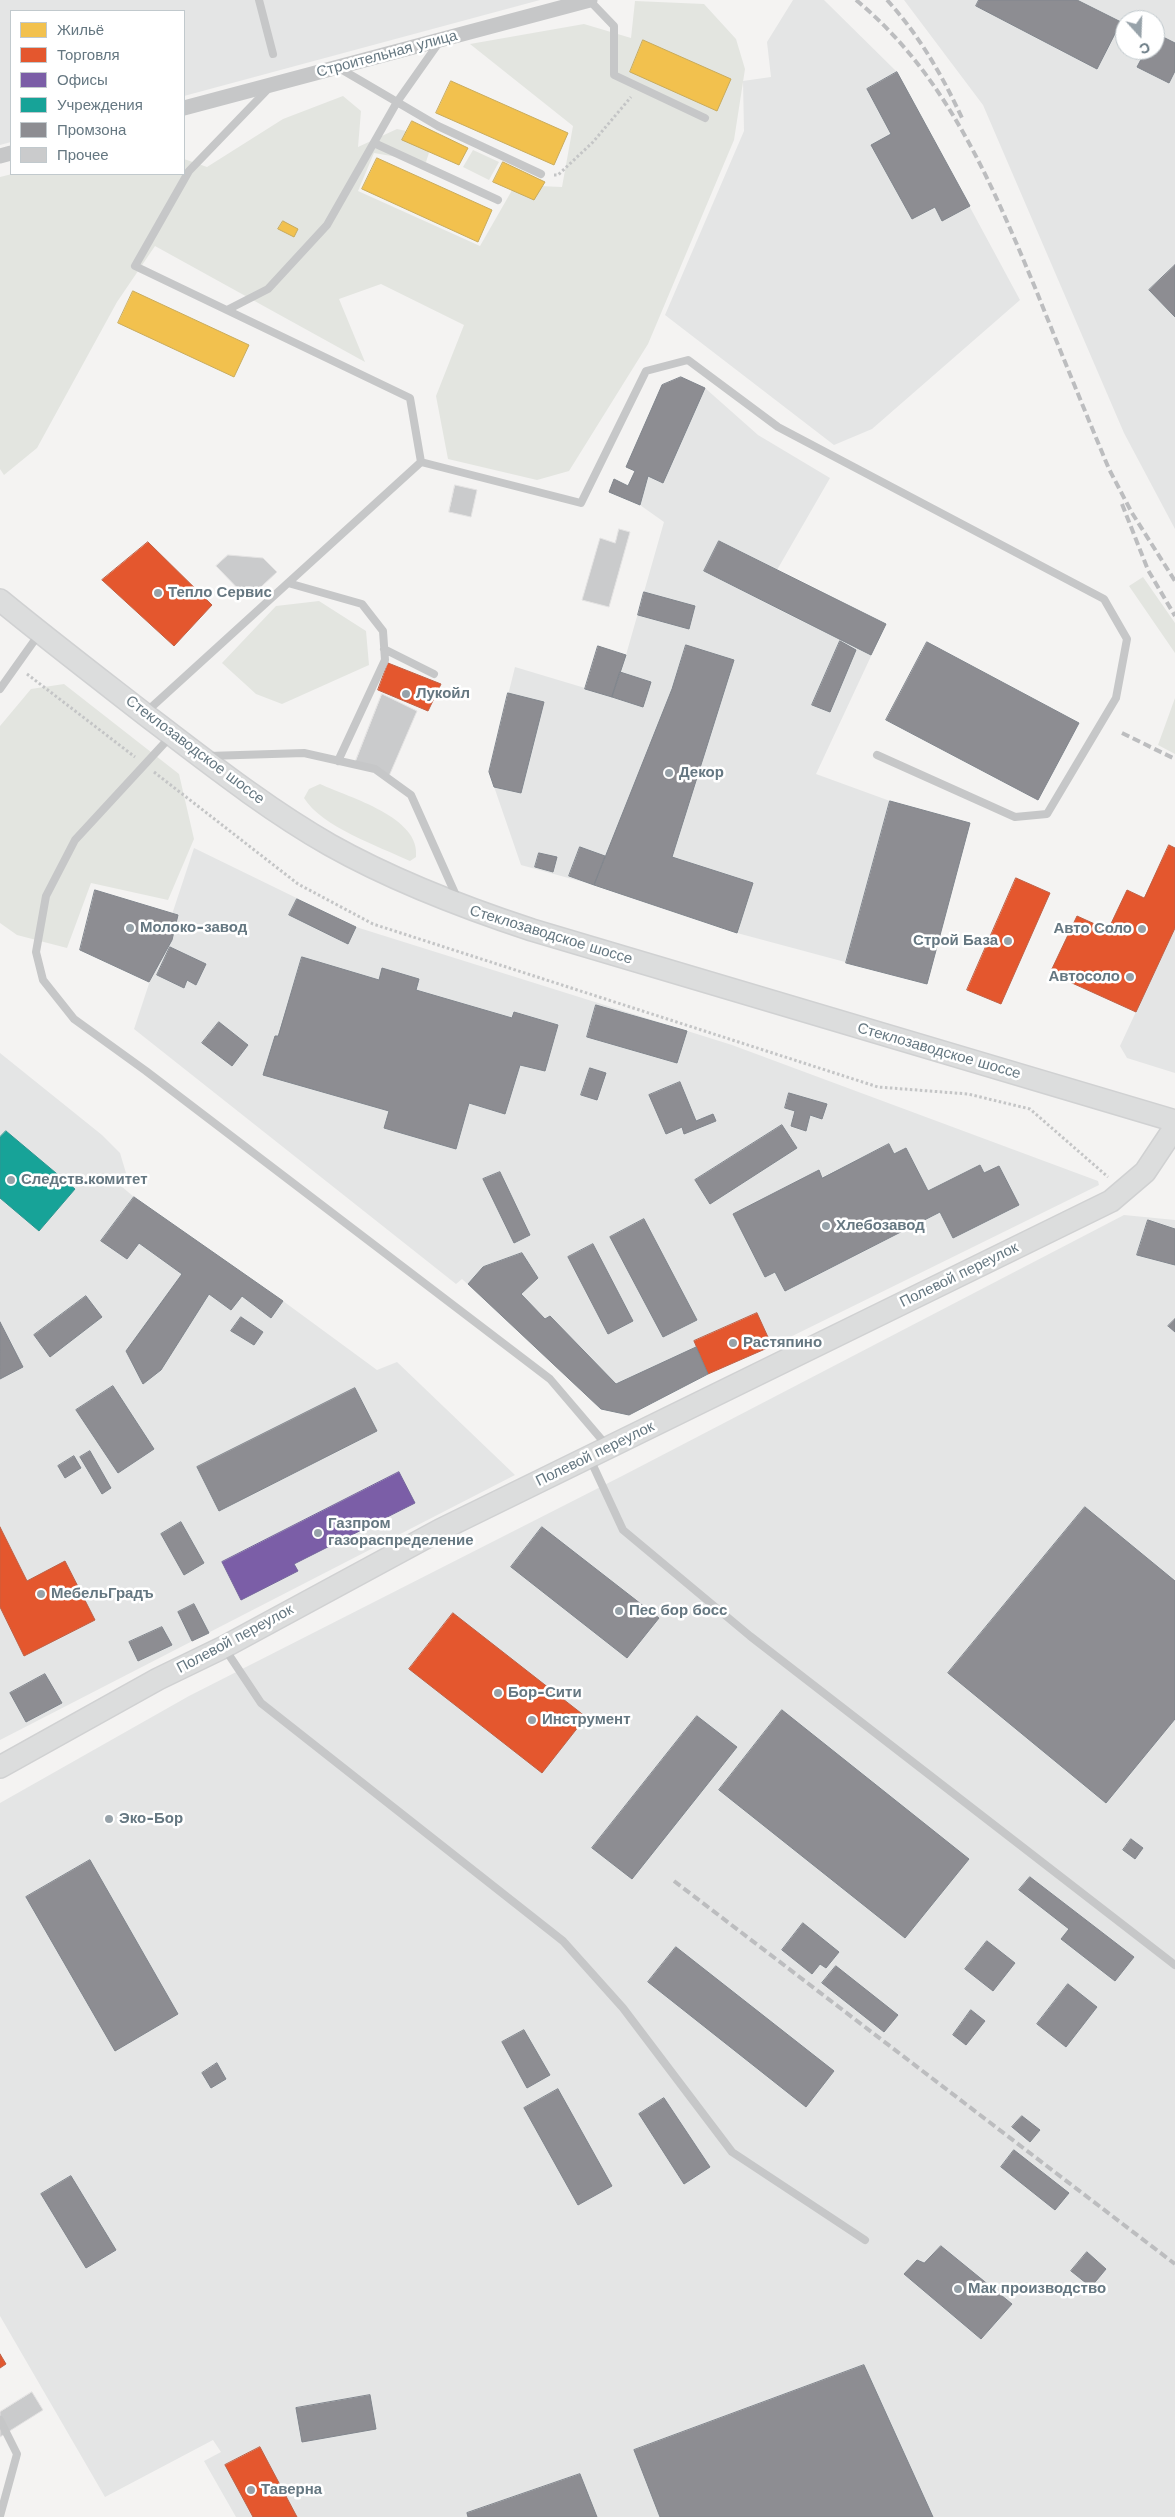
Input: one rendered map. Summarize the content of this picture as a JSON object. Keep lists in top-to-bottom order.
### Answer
{
  "streets": {
    "street": ["Строительная улица", "Стеклозаводское шоссе", "Полевой переулок"]
  },
  "places": [
    "Тепло Сервис",
    "Лукойл",
    "Декор",
    "Молоко-завод",
    "Авто Соло",
    "Строй База",
    "Автосоло",
    "Следств.комитет",
    "Хлебозавод",
    "Растяпино",
    "Газпром газораспределение",
    "МебельГрадъ",
    "Пес бор босс",
    "Бор-Сити",
    "Инструмент",
    "Эко-Бор",
    "Мак производство",
    "Таверна"
  ],
  "legend": [
    "Жильё",
    "Торговля",
    "Офисы",
    "Учреждения",
    "Промзона",
    "Прочее"
  ],
  "north": "bottom"
}
